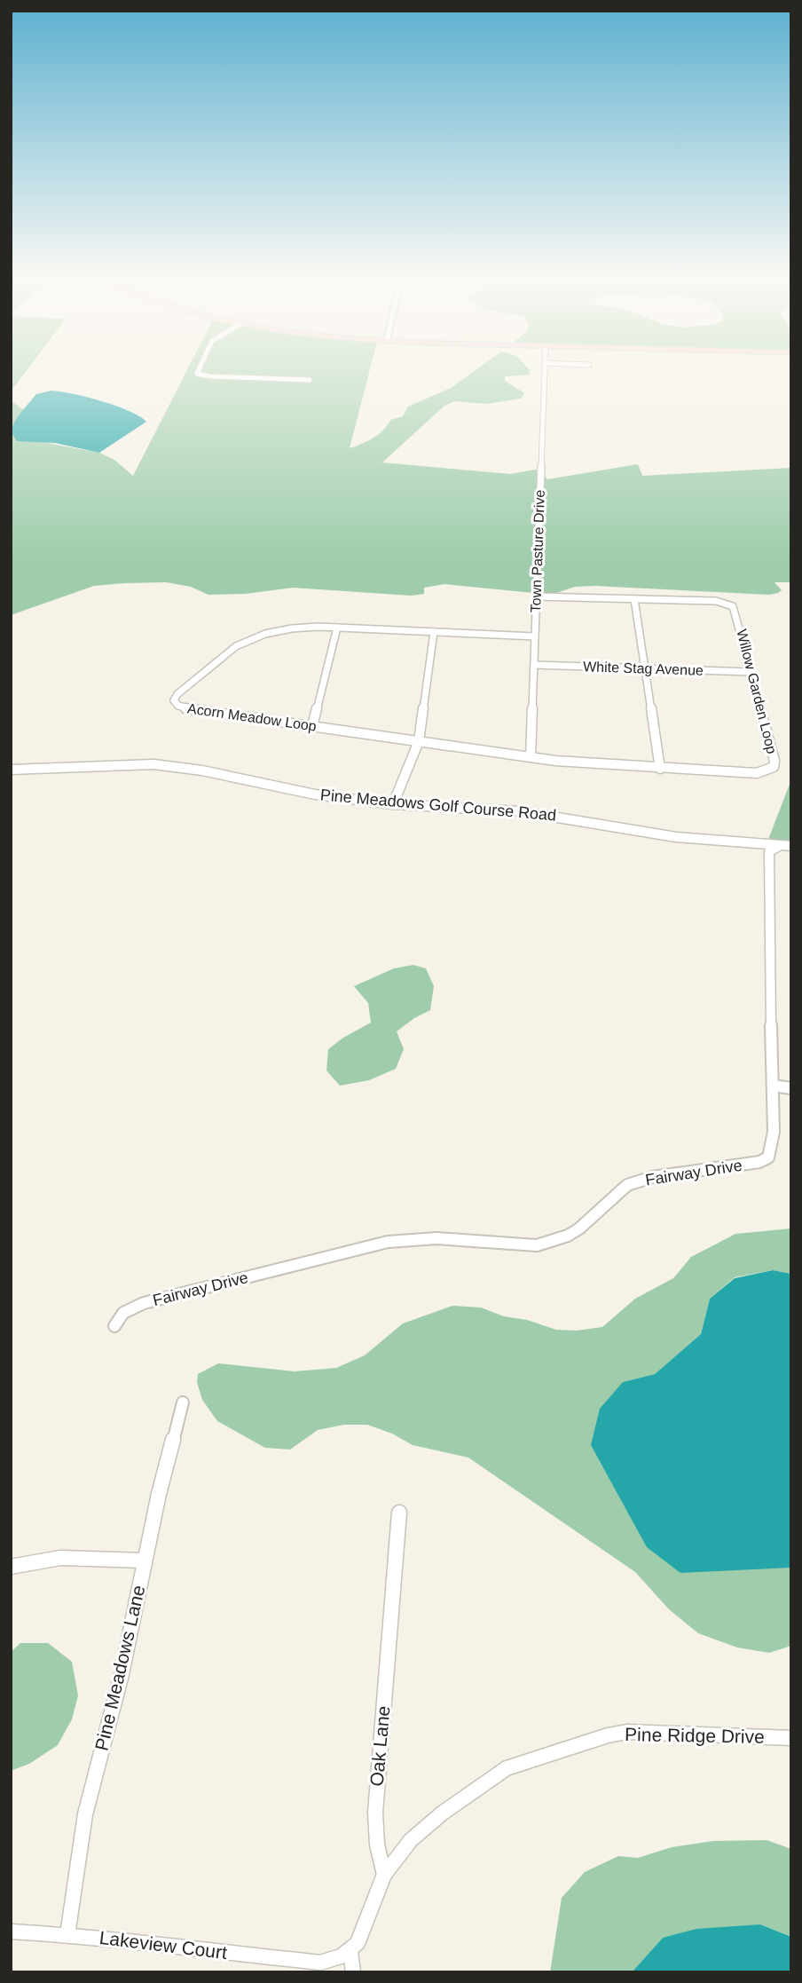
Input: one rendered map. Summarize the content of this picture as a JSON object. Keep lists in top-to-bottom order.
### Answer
{
  "streets": {
    "street": [
      "Town Pasture Drive",
      "White Stag Avenue",
      "Willow Garden Loop",
      "Acorn Meadow Loop",
      "Pine Meadows Golf Course Road",
      "Fairway Drive",
      "Pine Meadows Lane",
      "Pine Ridge Drive",
      "Oak Lane",
      "Lakeview Court"
    ]
  },
  "crossings": [
    ["Town Pasture Drive", "White Stag Avenue"],
    ["Town Pasture Drive", "Willow Garden Loop"],
    ["Town Pasture Drive", "Acorn Meadow Loop"],
    ["White Stag Avenue", "Willow Garden Loop"],
    ["Willow Garden Loop", "Acorn Meadow Loop"],
    ["Pine Meadows Golf Course Road", "Fairway Drive"],
    ["Pine Meadows Lane", "Lakeview Court"],
    ["Pine Ridge Drive", "Oak Lane"]
  ]
}
